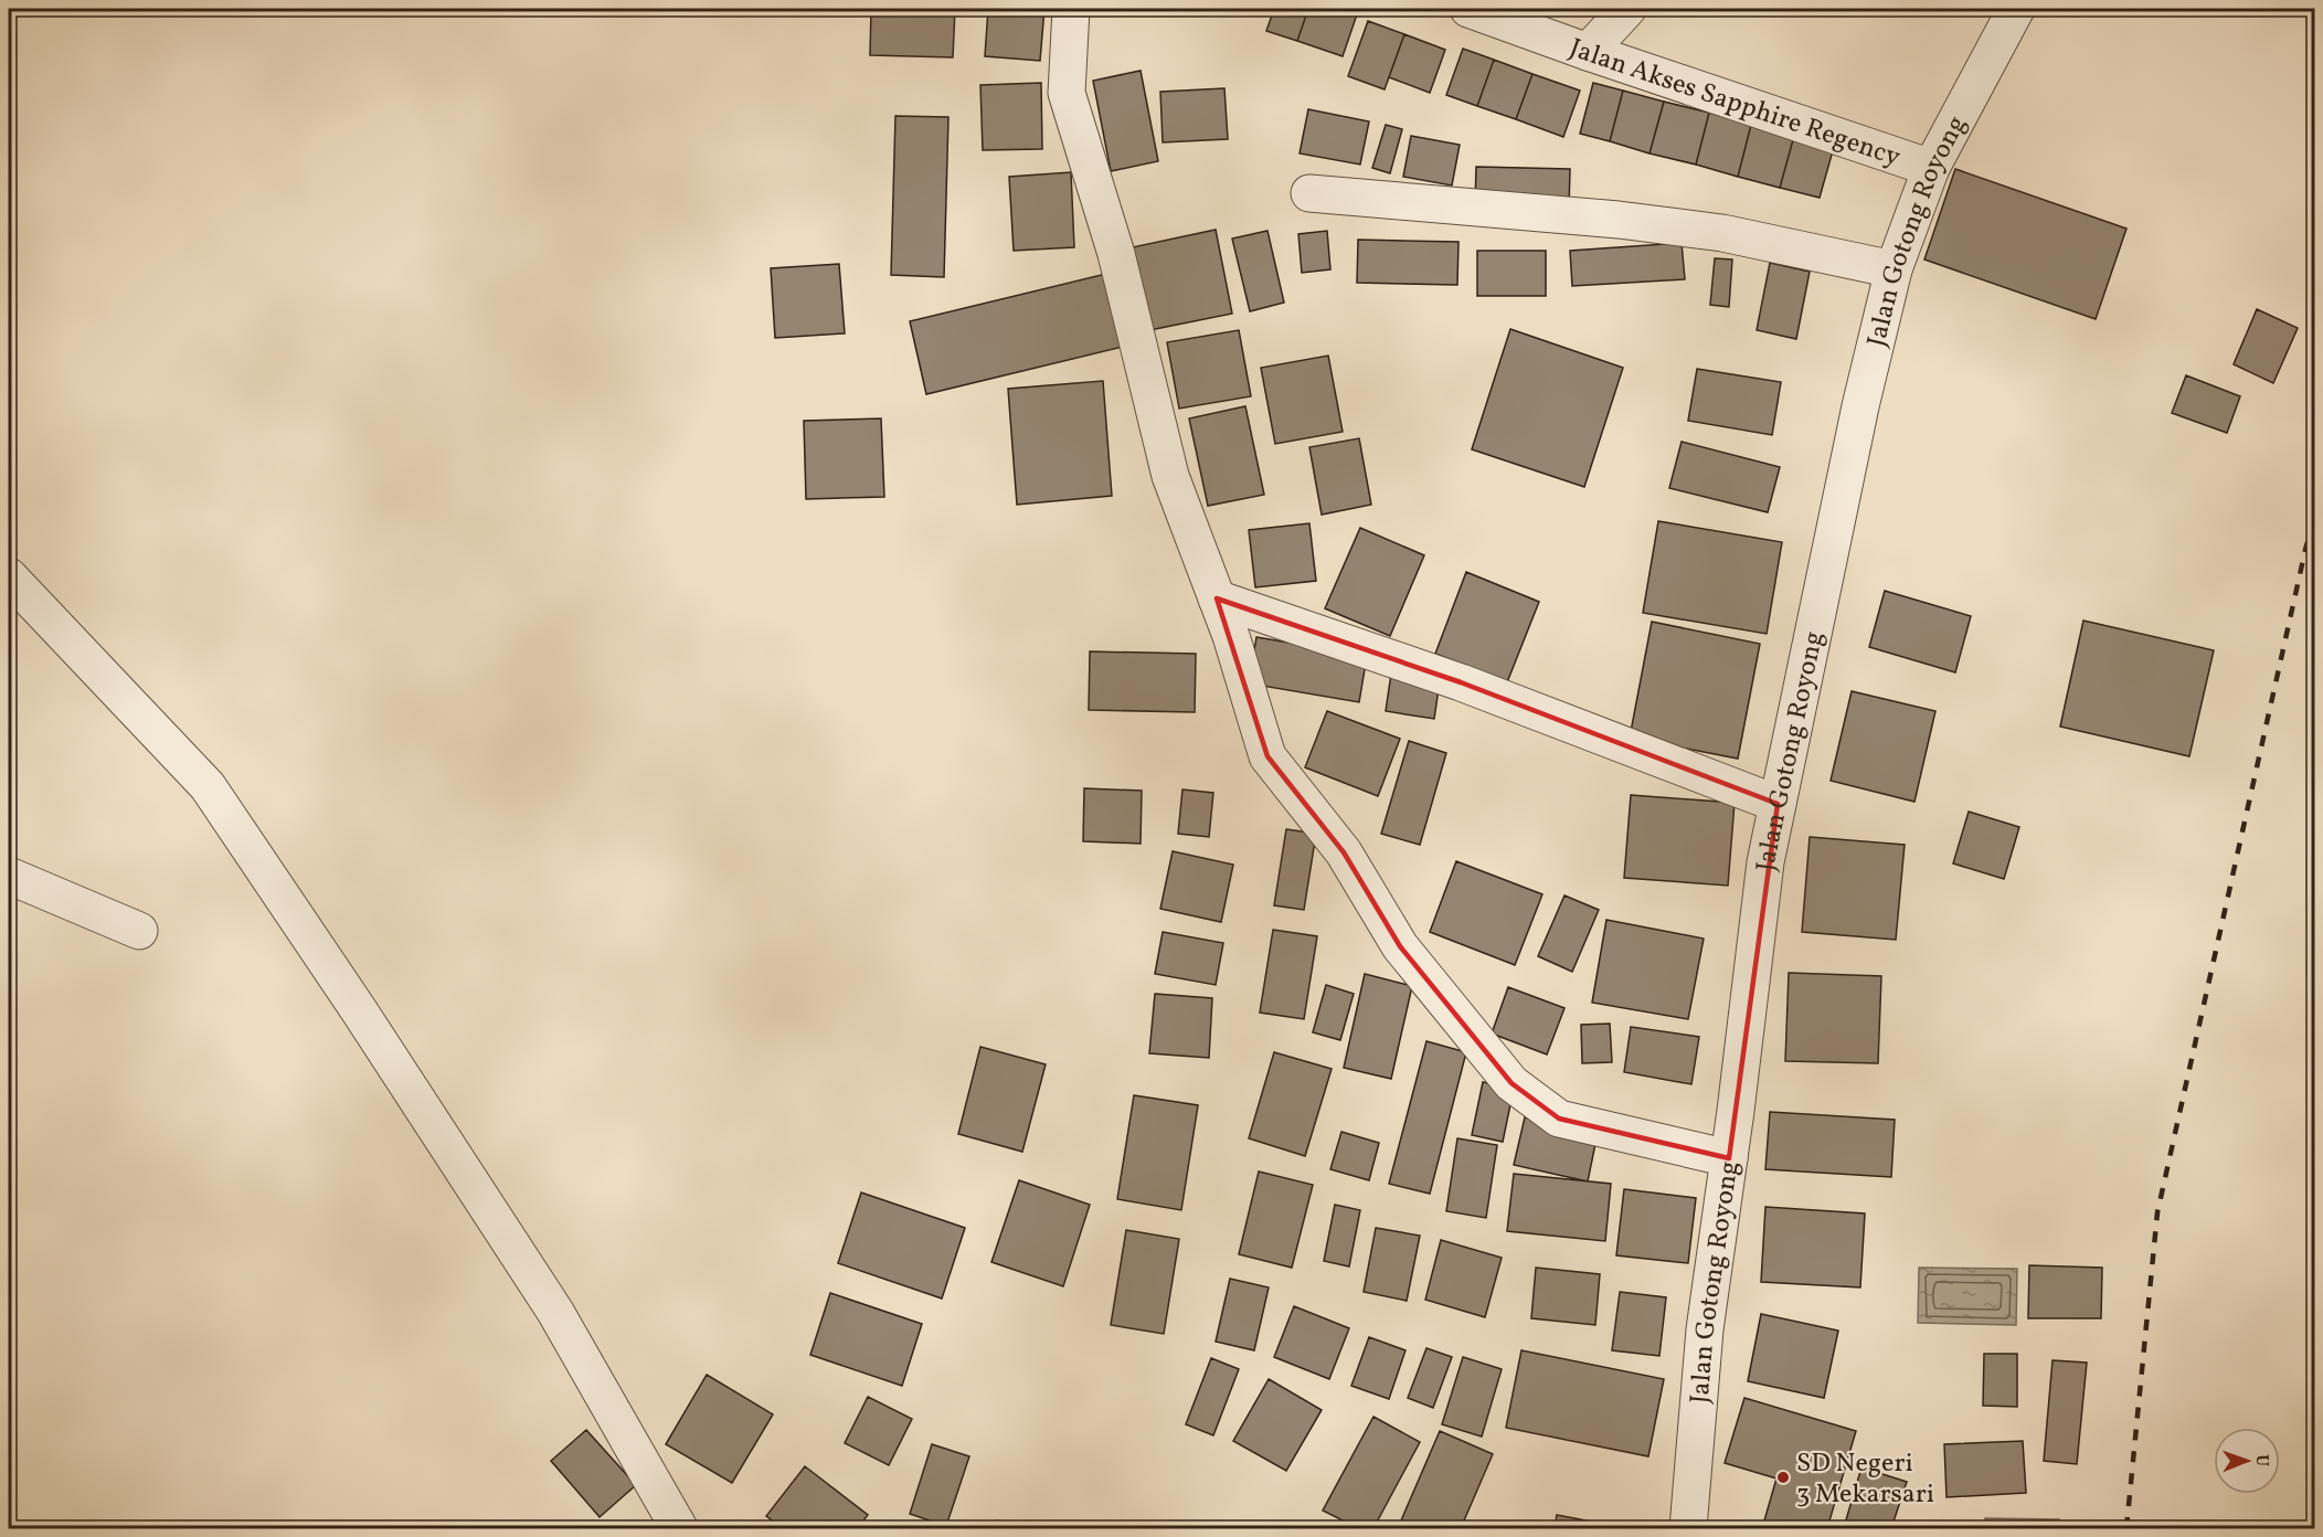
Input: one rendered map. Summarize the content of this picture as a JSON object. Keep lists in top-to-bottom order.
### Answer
{
  "streets": {
    "street": ["Jalan Akses Sapphire Regency", "Jalan Gotong Royong"]
  },
  "crossings": [
    ["Jalan Akses Sapphire Regency", "Jalan Gotong Royong"]
  ],
  "places": ["SD Negeri 3 Mekarsari"],
  "north": "right"
}
